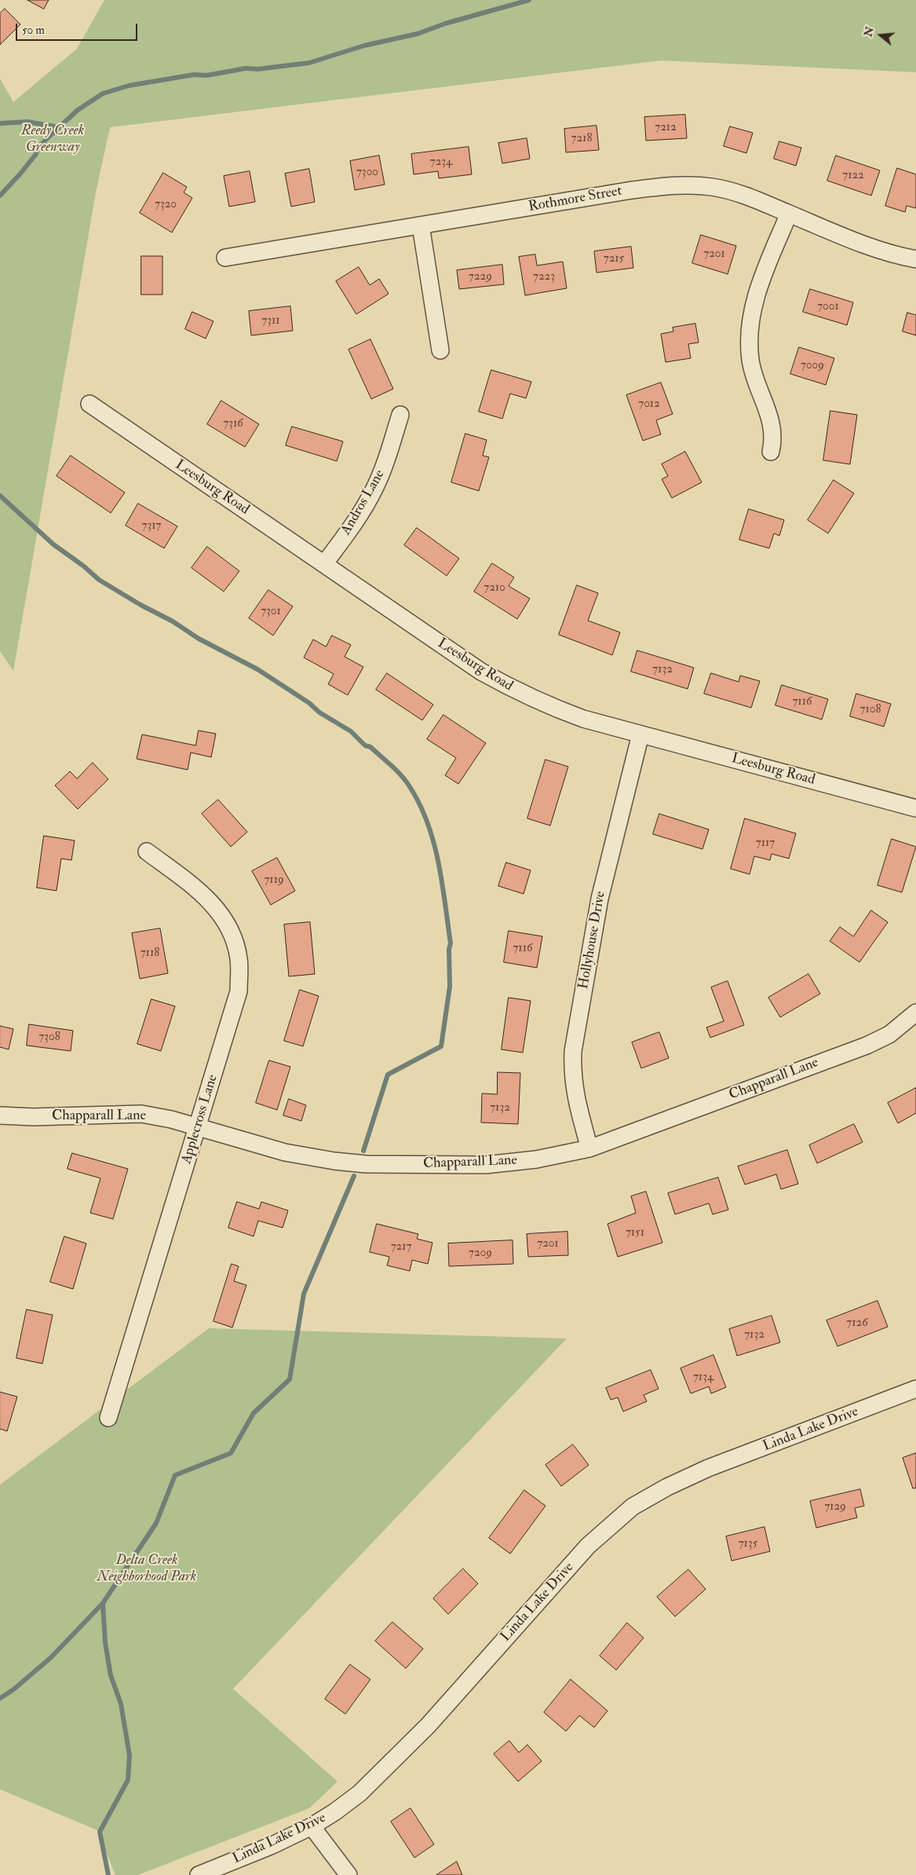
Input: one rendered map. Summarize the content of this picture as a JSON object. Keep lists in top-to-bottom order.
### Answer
{
  "streets": {
    "street": [
      "Rothmore Street",
      "Leesburg Road",
      "Andros Lane",
      "Hollyhouse Drive",
      "Chapparall Lane",
      "Applecross Lane",
      "Linda Lake Drive"
    ]
  },
  "crossings": [
    ["Leesburg Road", "Andros Lane"],
    ["Leesburg Road", "Hollyhouse Drive"],
    ["Hollyhouse Drive", "Chapparall Lane"],
    ["Chapparall Lane", "Applecross Lane"]
  ],
  "parks": ["Reedy Creek Greenway", "Delta Creek Neighborhood Park"],
  "house_numbers": [
    "7212",
    "7218",
    "7234",
    "7300",
    "7122",
    "7320",
    "7201",
    "7215",
    "7229",
    "7223",
    "7001",
    "7311",
    "7009",
    "7012",
    "7316",
    "7317",
    "7210",
    "7301",
    "7132",
    "7116",
    "7108",
    "7117",
    "7119",
    "7116",
    "7118",
    "7308",
    "7132",
    "7151",
    "7201",
    "7217",
    "7209",
    "7126",
    "7132",
    "7134",
    "7129",
    "7135"
  ],
  "scale_bar": "50 m",
  "north": "left"
}
